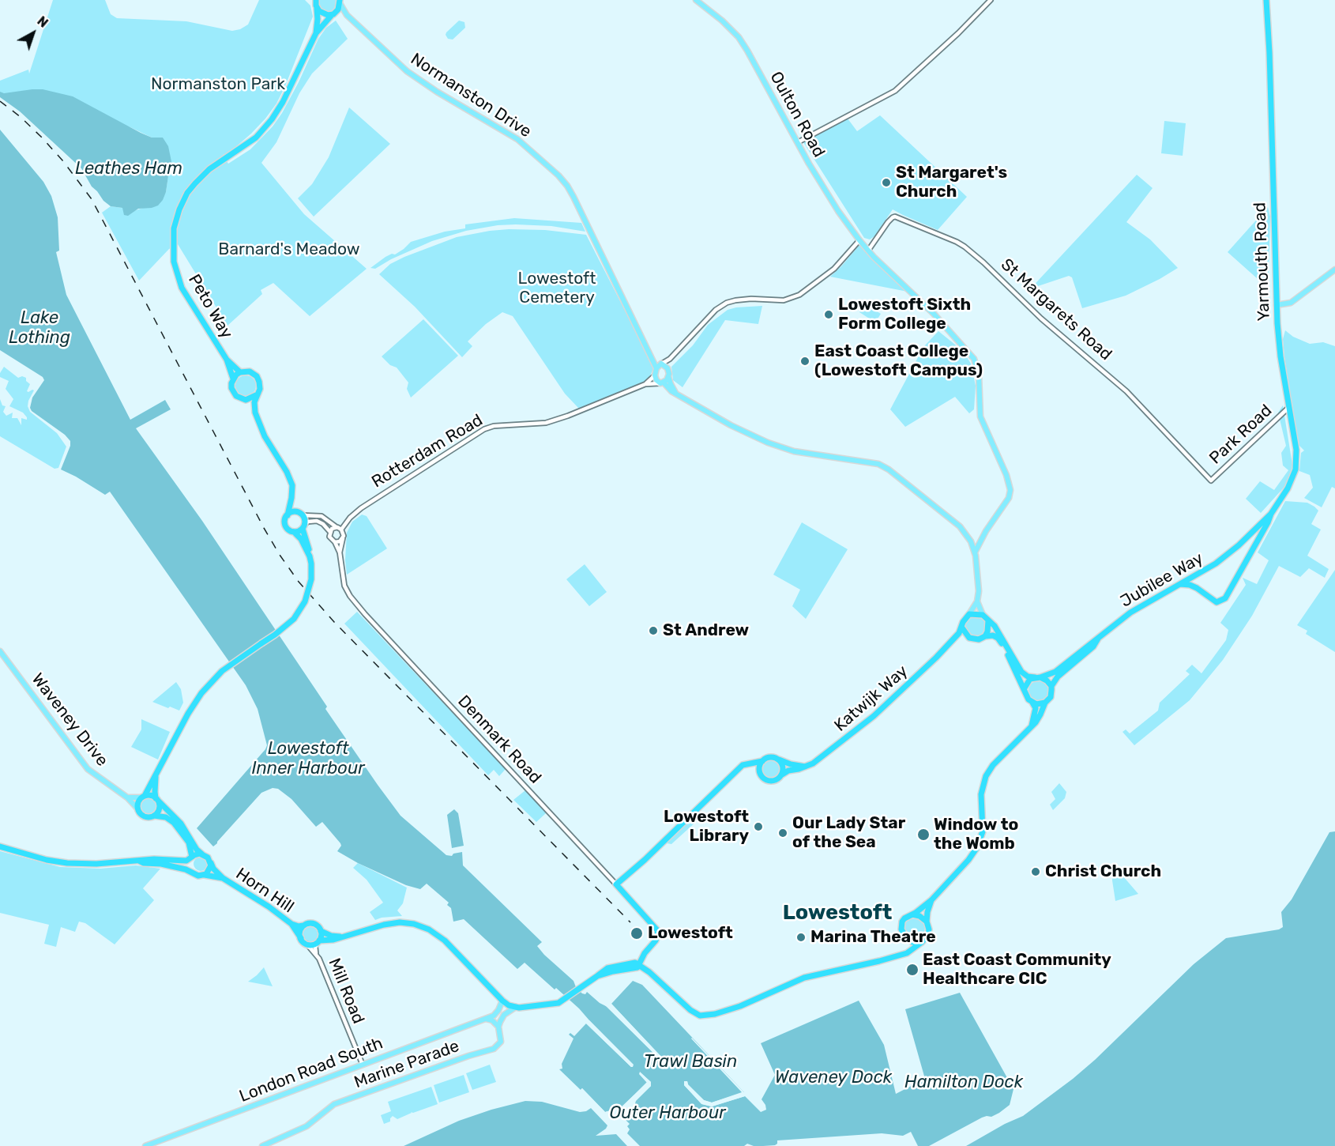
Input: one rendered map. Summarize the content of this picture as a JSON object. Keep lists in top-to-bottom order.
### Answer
{
  "streets": {
    "highway": [
      "Yarmouth Road",
      "Peto Way",
      "Jubilee Way",
      "Katwijk Way",
      "Denmark Road",
      "Horn Hill"
    ],
    "main road": [
      "Normanston Drive",
      "Oulton Road",
      "Waveney Drive",
      "Marine Parade",
      "London Road South"
    ],
    "street": [
      "St Margarets Road",
      "Park Road",
      "Rotterdam Road",
      "Mill Road"
    ]
  },
  "crossings": [
    ["Normanston Drive", "Peto Way"],
    ["Normanston Drive", "Rotterdam Road"],
    ["Oulton Road", "St Margarets Road"],
    ["Yarmouth Road", "Park Road"],
    ["Yarmouth Road", "Jubilee Way"],
    ["St Margarets Road", "Park Road"],
    ["Rotterdam Road", "Denmark Road"],
    ["Horn Hill", "Mill Road"],
    ["Mill Road", "London Road South"]
  ],
  "districts": ["Lowestoft"],
  "water": [
    "Leathes Ham",
    "Lake Lothing",
    "Lowestoft Inner Harbour",
    "Trawl Basin",
    "Waveney Dock",
    "Hamilton Dock",
    "Outer Harbour"
  ],
  "parks": ["Normanston Park", "Barnard's Meadow", "Lowestoft Cemetery"],
  "places": [
    "St Margaret's Church",
    "Lowestoft Sixth Form College",
    "East Coast College (Lowestoft Campus)",
    "St Andrew",
    "Lowestoft Library",
    "Our Lady Star of the Sea",
    "Window to the Womb",
    "Christ Church",
    "Lowestoft",
    "Marina Theatre",
    "East Coast Community Healthcare CIC"
  ],
  "north": "top right"
}
